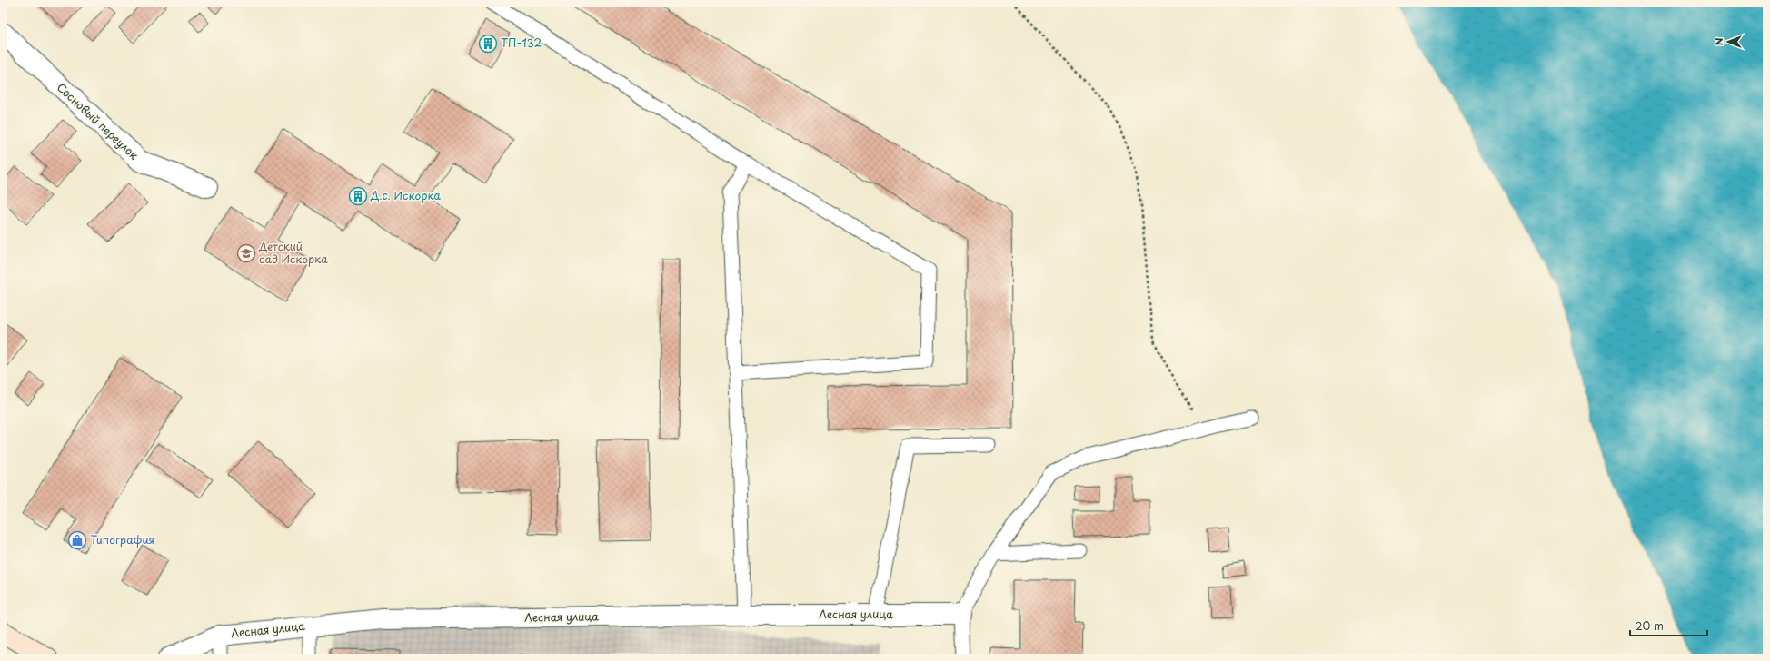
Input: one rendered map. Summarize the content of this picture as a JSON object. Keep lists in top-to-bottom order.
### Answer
{
  "streets": {
    "street": ["Сосновый переулок", "Лесная улица"]
  },
  "places": {
    "building": ["ТП-132", "Д.с. Искорка"],
    "school or university": ["Детский сад Искорка"],
    "shop": ["Типография"]
  },
  "scale_bar": "20 m",
  "north": "left"
}
